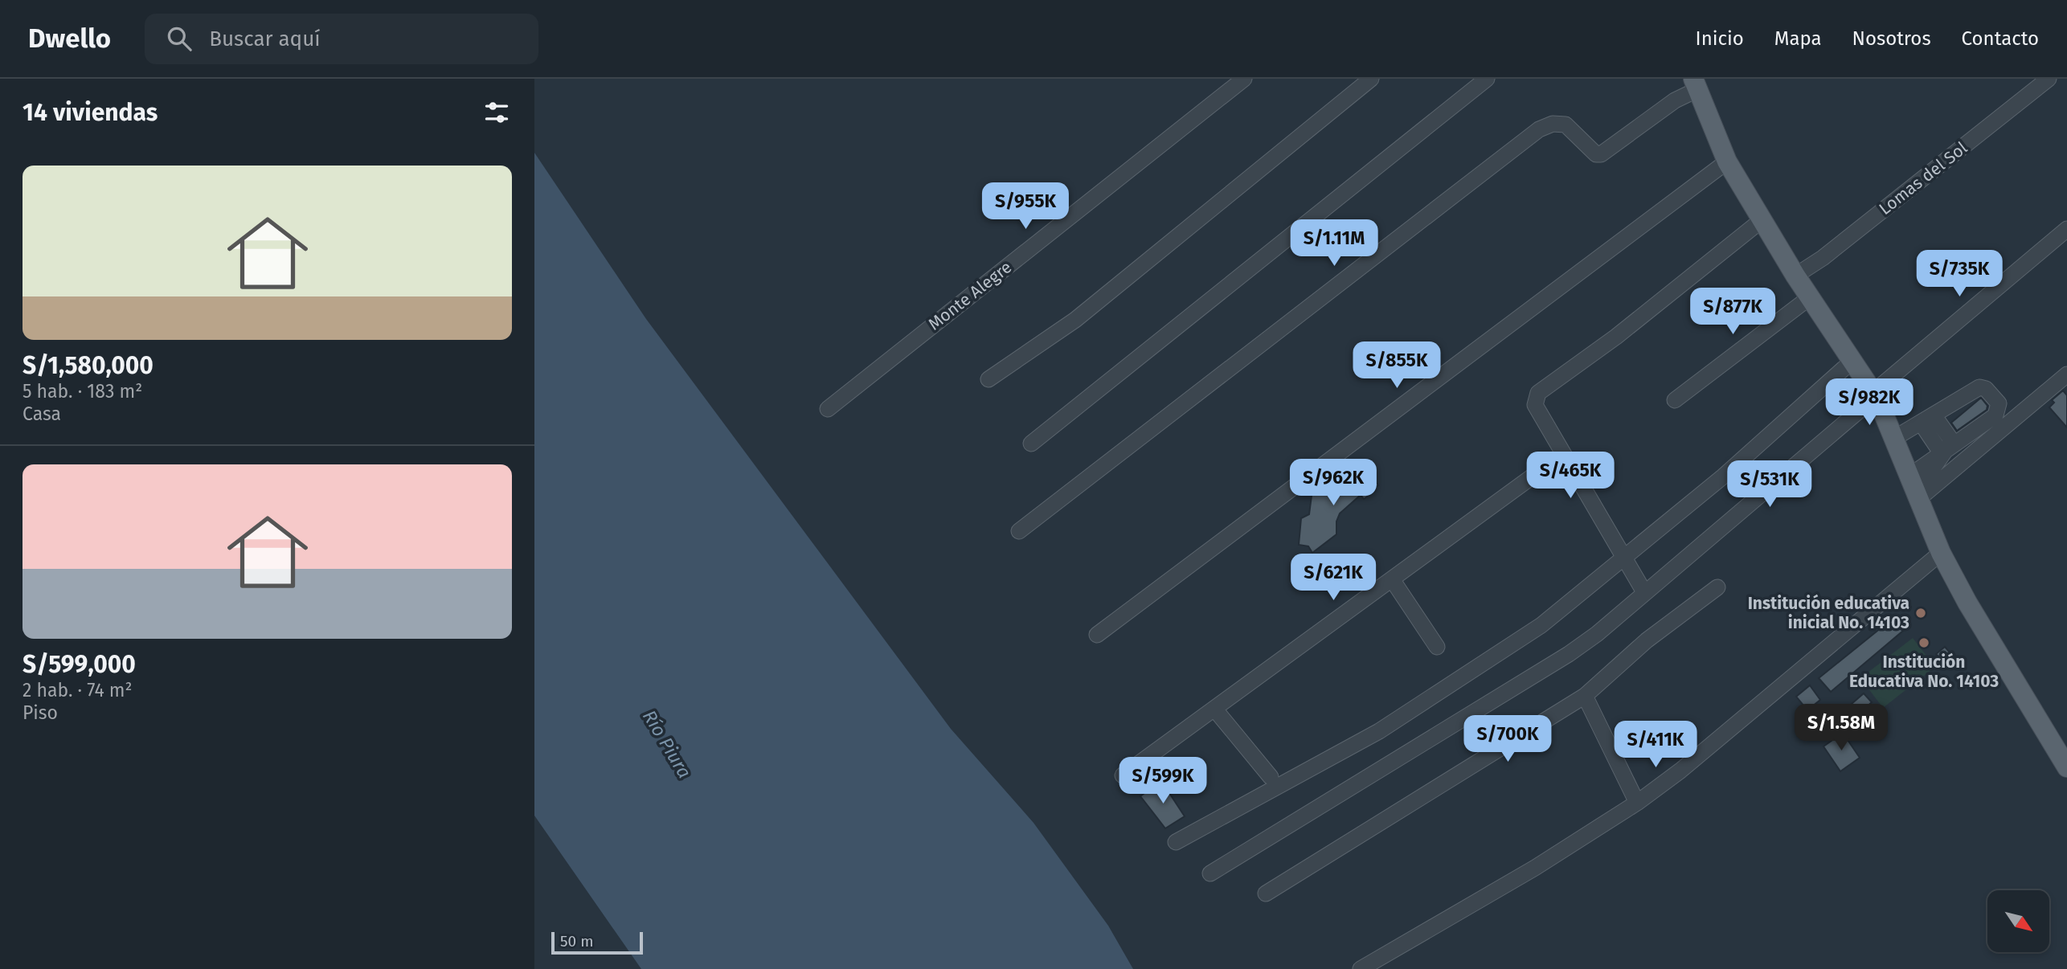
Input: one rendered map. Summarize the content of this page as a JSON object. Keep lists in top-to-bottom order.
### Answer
{
  "streets": {
    "street": ["Lomas del Sol", "Monte Alegre"]
  },
  "water": ["Río Piura"],
  "places": ["Institución educativa inicial No. 14103", "Institución Educativa No. 14103"],
  "scale_bar": "50 m",
  "north": "bottom right",
  "page": {
    "header": "Dwello",
    "search": "Buscar aquí",
    "nav": [
      "Inicio",
      "Mapa",
      "Nosotros",
      "Contacto"
    ],
    "heading": "14 viviendas",
    "list": [
      {
        "name": "S/1,580,000",
        "note": "5 hab. · 183 m² · Casa"
      },
      {
        "name": "S/599,000",
        "note": "2 hab. · 74 m² · Piso"
      }
    ],
    "price": [
      "S/955K",
      "S/1.11M",
      "S/735K",
      "S/877K",
      "S/855K",
      "S/982K",
      "S/465K",
      "S/962K",
      "S/531K",
      "S/621K",
      "S/1.58M",
      "S/700K",
      "S/411K",
      "S/599K"
    ],
    "scale": "50 m"
  }
}
